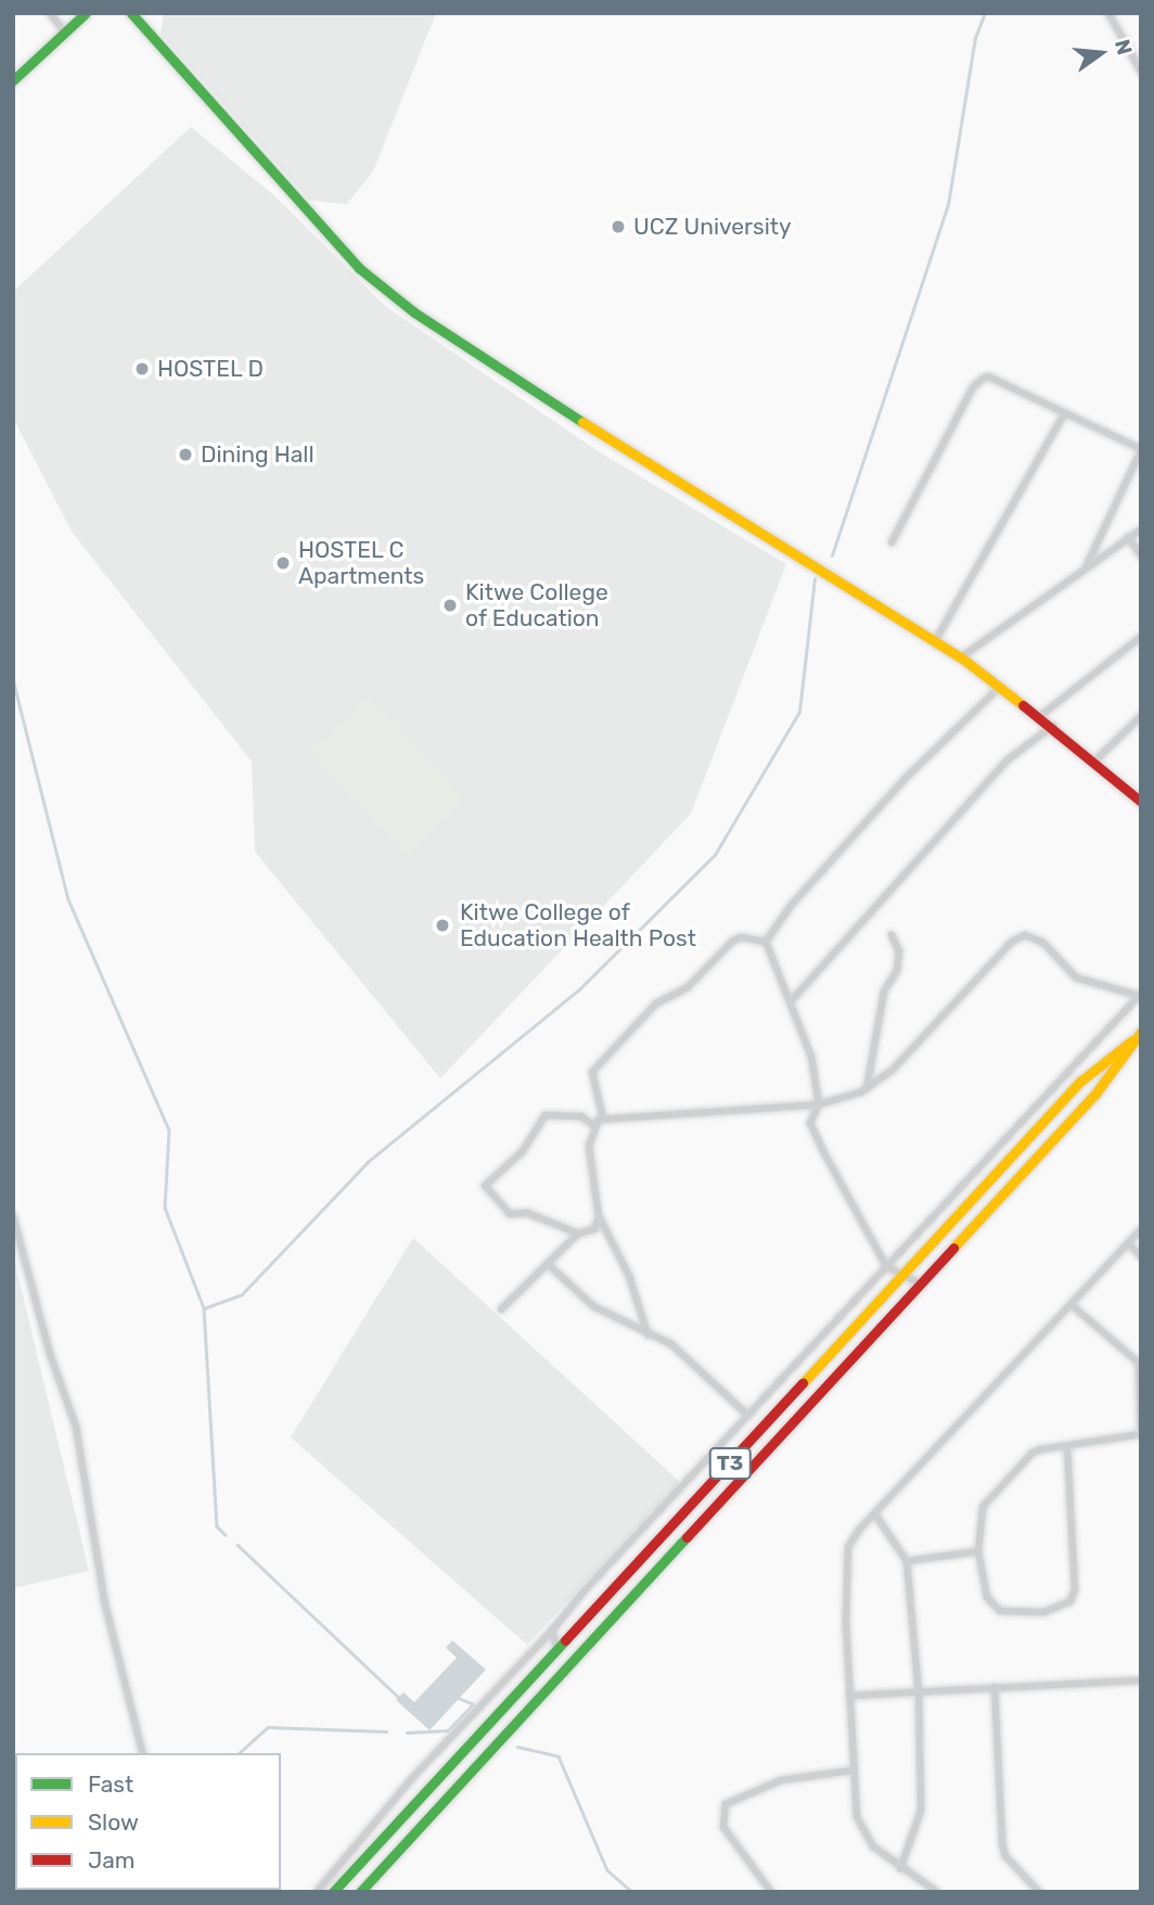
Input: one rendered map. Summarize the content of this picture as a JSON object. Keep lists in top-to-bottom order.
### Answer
{
  "streets": {
    "main road": ["T3"]
  },
  "places": [
    "UCZ University",
    "HOSTEL D",
    "Dining Hall",
    "HOSTEL C Apartments",
    "Kitwe College of Education",
    "Kitwe College of Education Health Post"
  ],
  "legend": ["Fast", "Slow", "Jam"],
  "north": "right"
}
